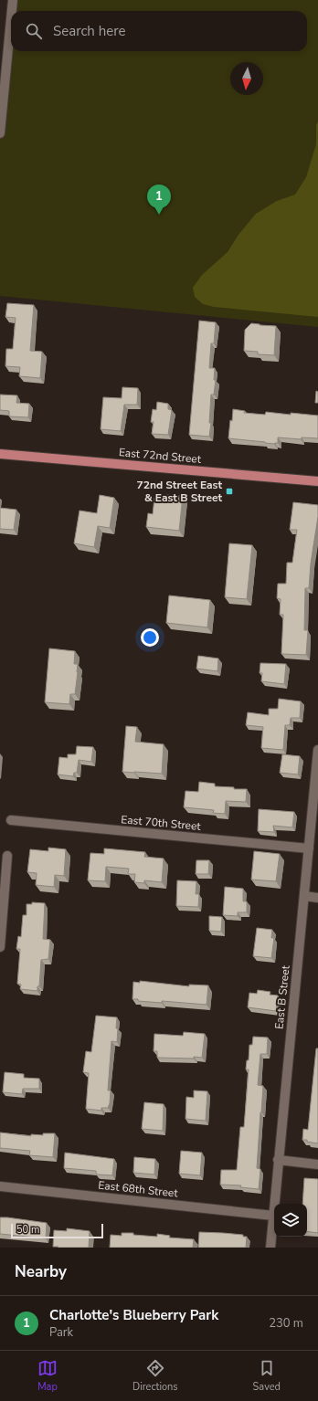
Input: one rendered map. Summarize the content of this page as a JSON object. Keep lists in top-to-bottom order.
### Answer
{
  "streets": {
    "main road": ["East 72nd Street"],
    "street": ["East 70th Street", "East B Street", "East 68th Street"]
  },
  "crossings": [
    ["East 70th Street", "East B Street"],
    ["East B Street", "East 68th Street"]
  ],
  "places": {
    "transit": ["72nd Street East & East B Street"]
  },
  "scale_bar": "50 m",
  "north": "bottom",
  "page": {
    "search": "Search here",
    "pins": "1",
    "scale": "50 m",
    "heading": "Nearby",
    "list": [
      {
        "mark": "1",
        "name": "Charlotte's Blueberry Park",
        "note": "Park",
        "value": "230 m"
      }
    ],
    "nav": ["Map", "Directions", "Saved"]
  }
}
